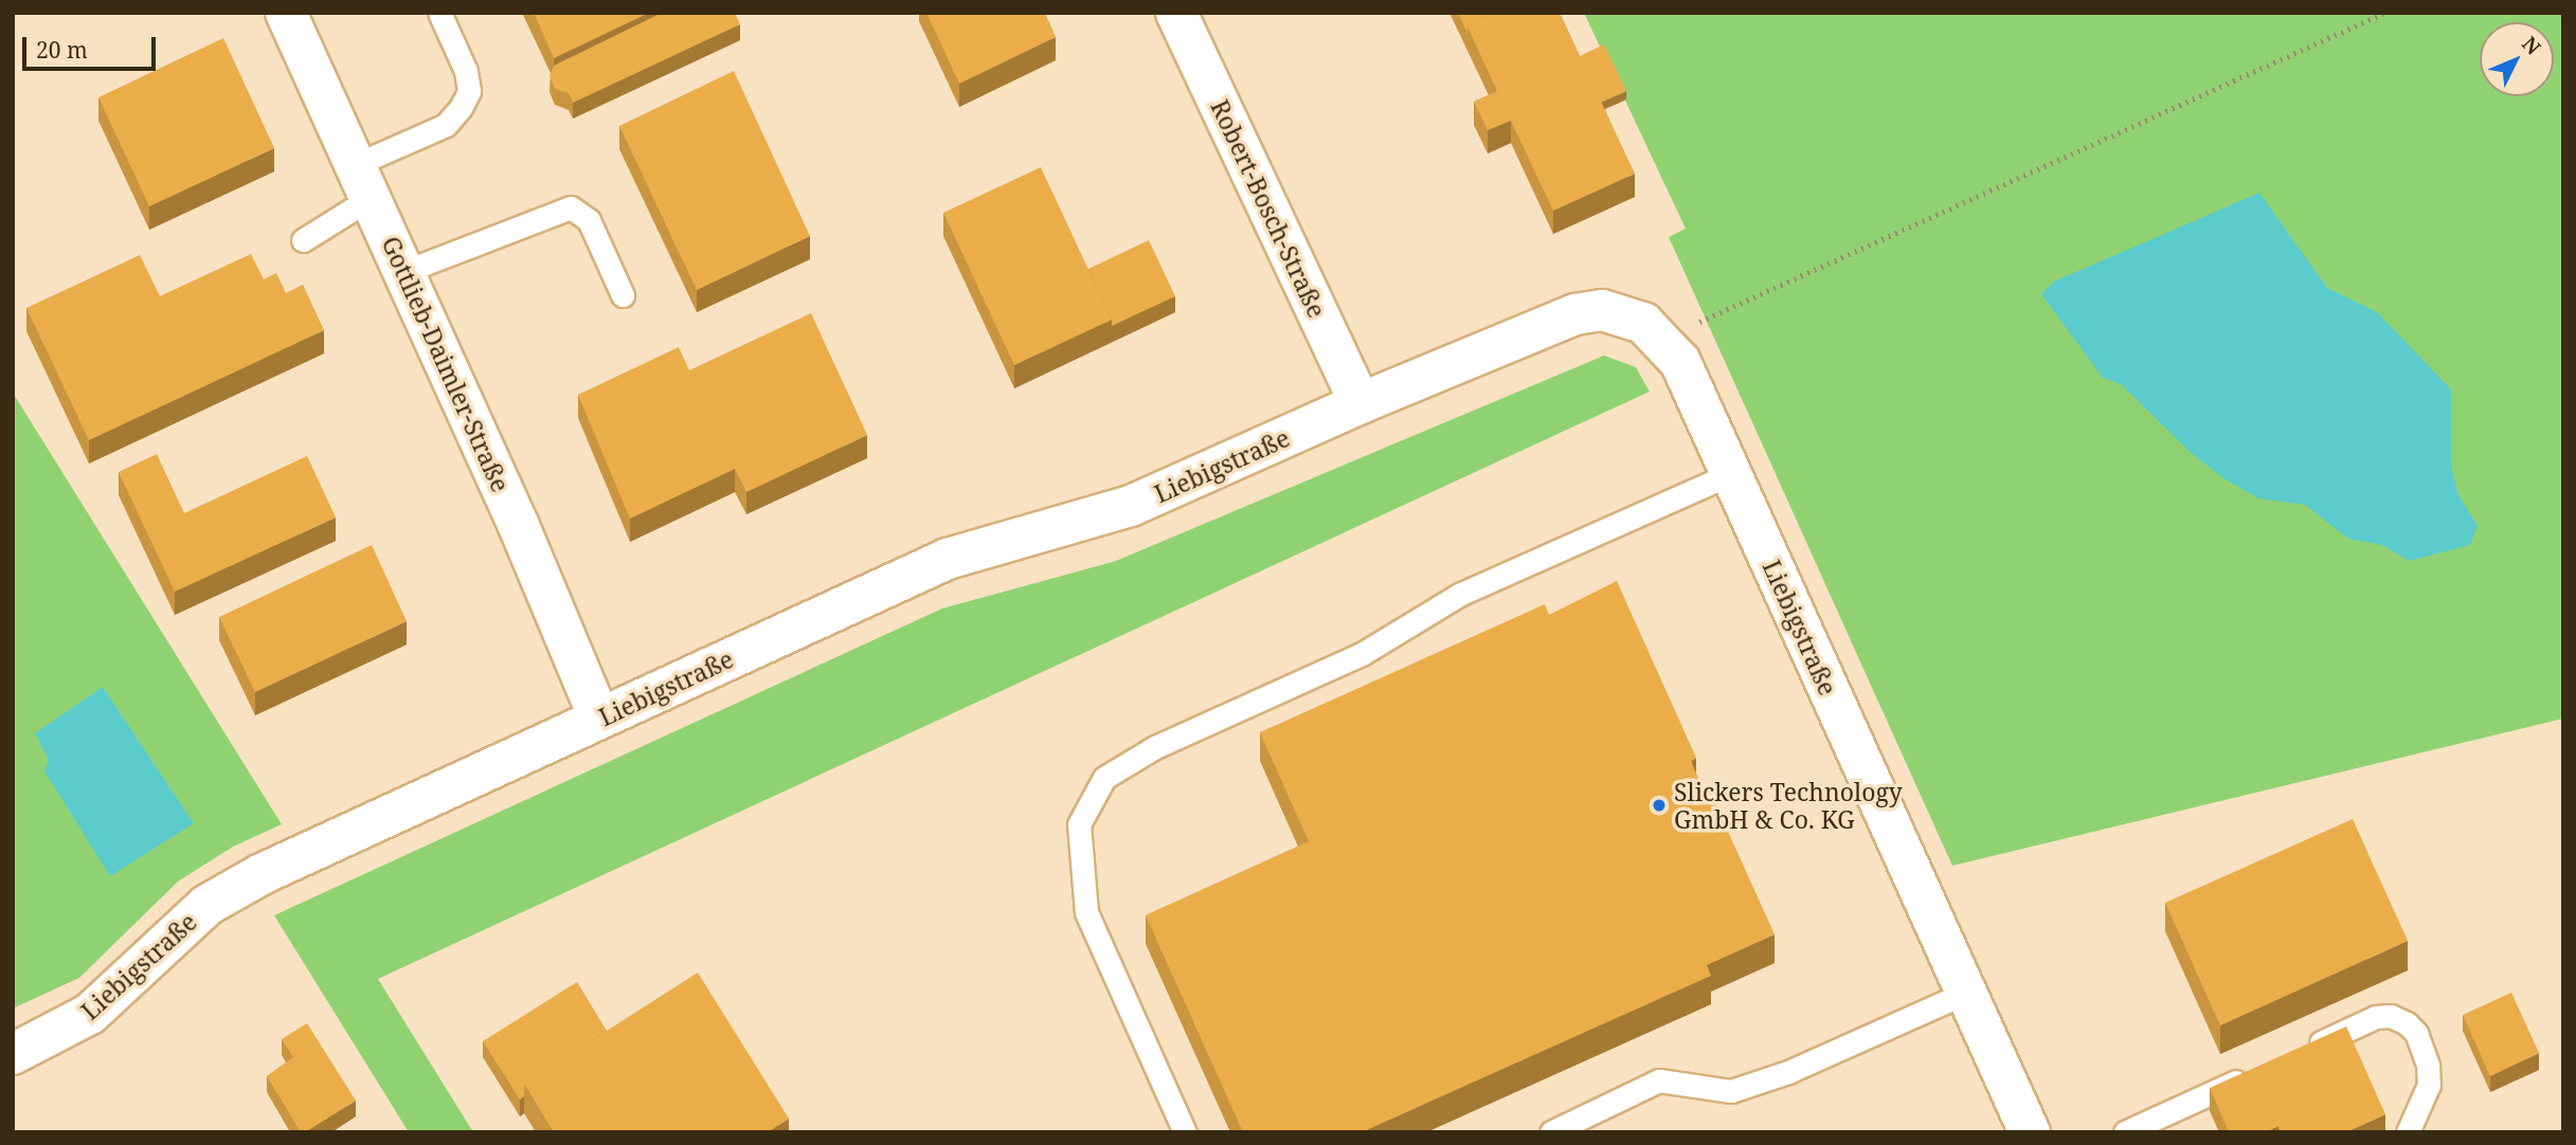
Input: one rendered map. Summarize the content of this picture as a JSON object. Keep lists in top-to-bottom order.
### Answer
{
  "streets": {
    "street": ["Robert-Bosch-Straße", "Gottlieb-Daimler-Straße", "Liebigstraße"]
  },
  "crossings": [
    ["Robert-Bosch-Straße", "Liebigstraße"],
    ["Gottlieb-Daimler-Straße", "Liebigstraße"]
  ],
  "places": ["Slickers Technology GmbH & Co. KG"],
  "scale_bar": "20 m",
  "north": "top right"
}
